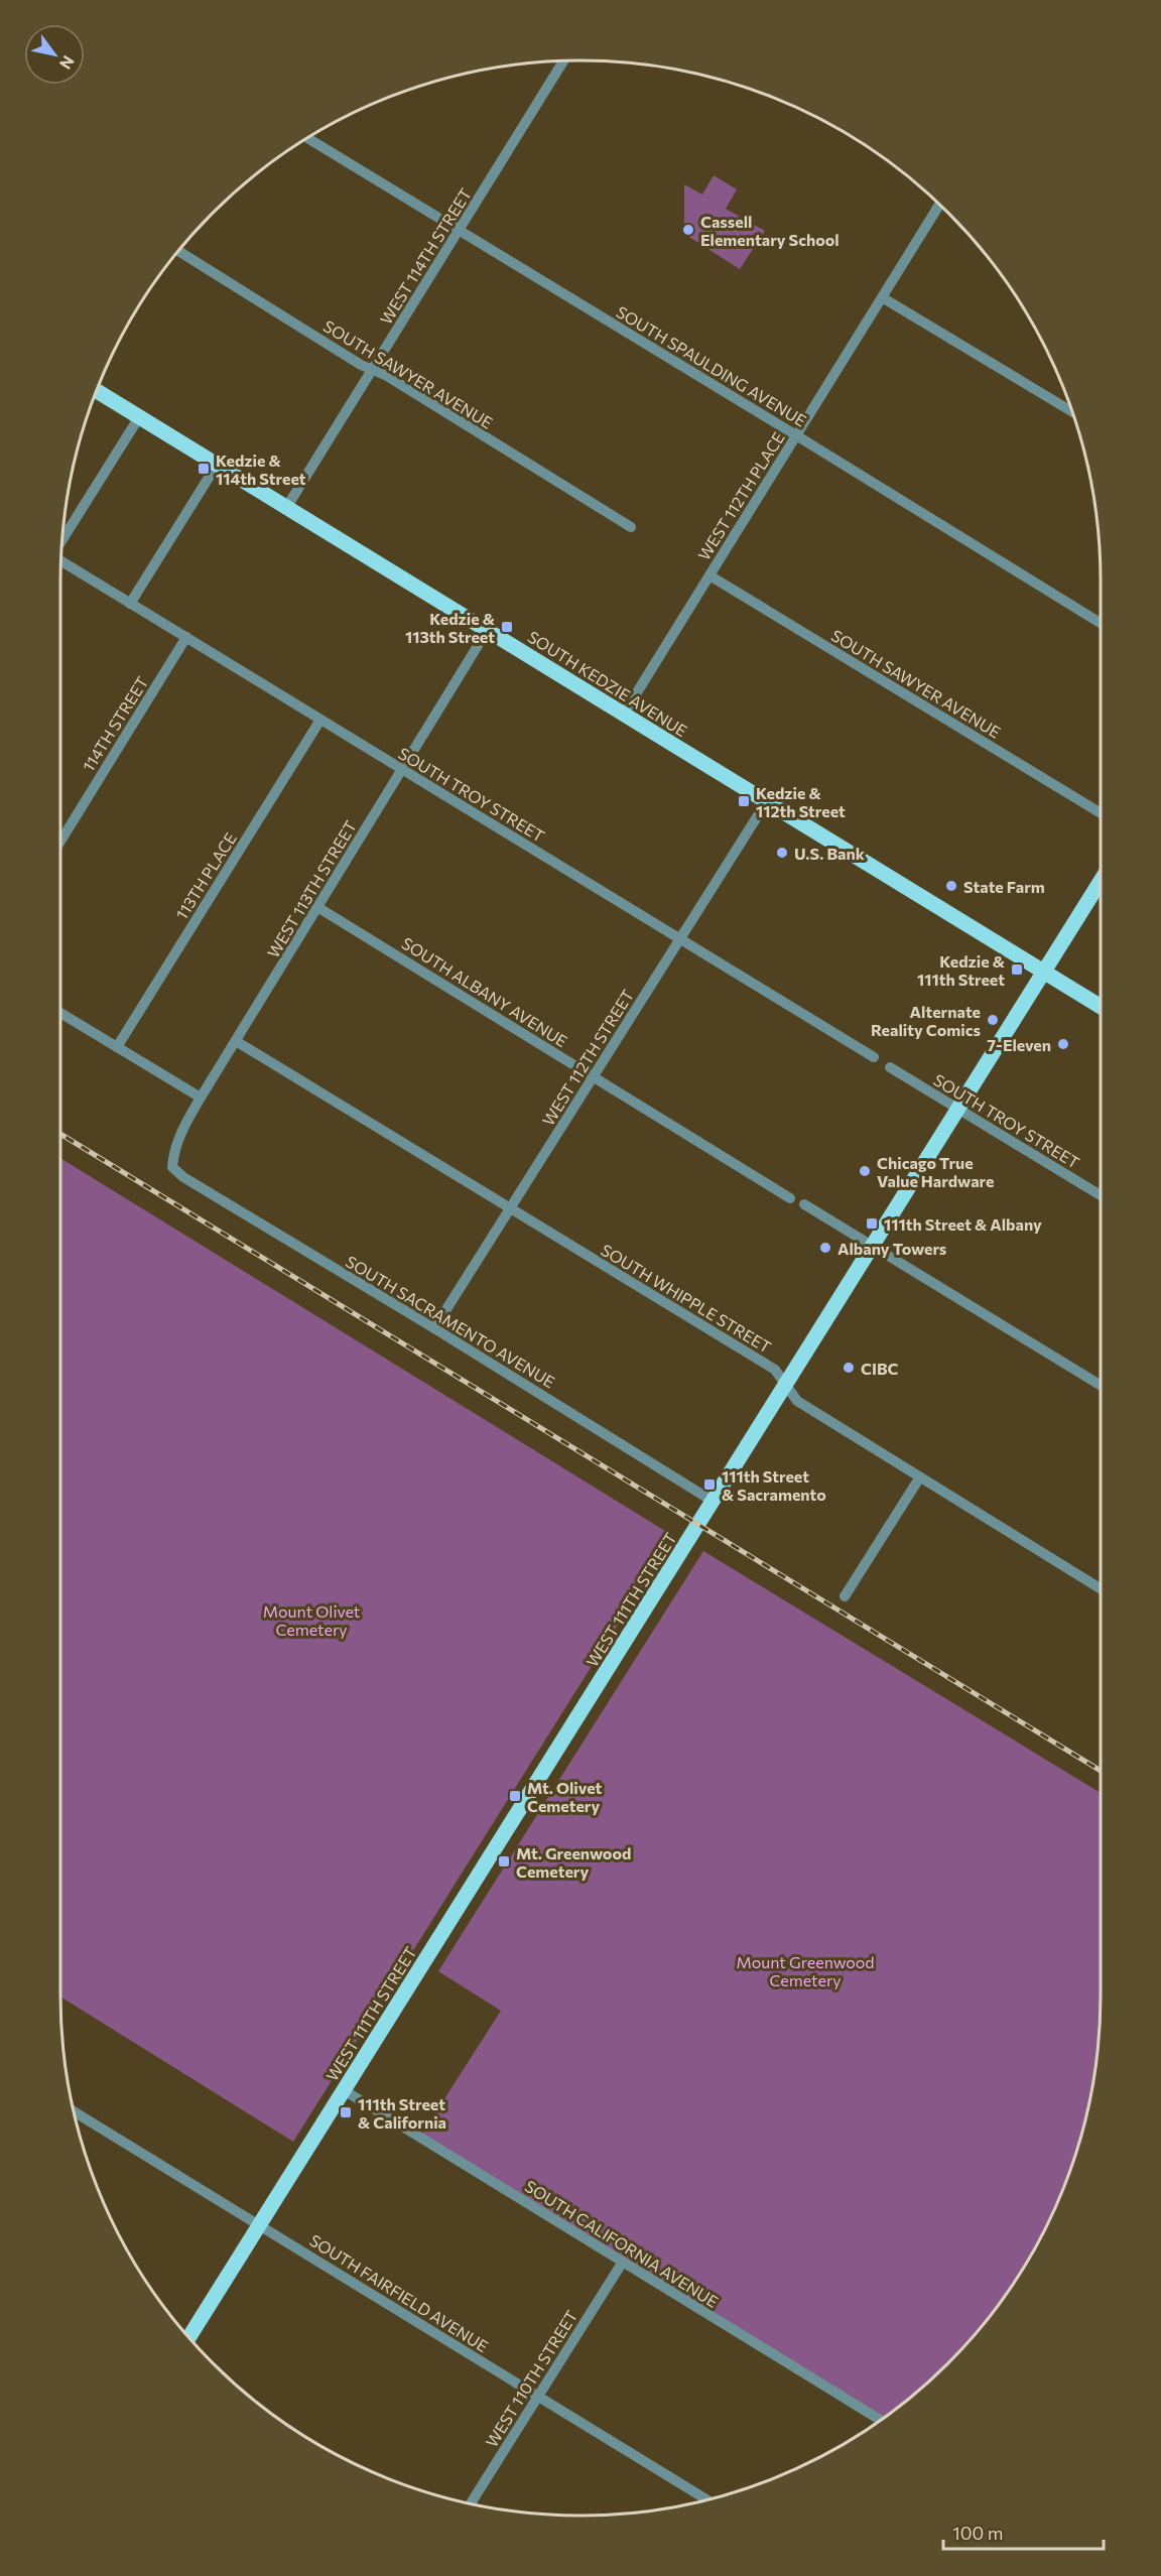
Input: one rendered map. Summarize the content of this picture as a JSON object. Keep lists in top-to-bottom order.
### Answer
{
  "streets": {
    "main road": ["SOUTH KEDZIE AVENUE", "WEST 111TH STREET"],
    "street": [
      "WEST 114TH STREET",
      "SOUTH SPAULDING AVENUE",
      "SOUTH SAWYER AVENUE",
      "WEST 112TH PLACE",
      "114TH STREET",
      "SOUTH TROY STREET",
      "113TH PLACE",
      "WEST 113TH STREET",
      "SOUTH ALBANY AVENUE",
      "WEST 112TH STREET",
      "SOUTH WHIPPLE STREET",
      "SOUTH SACRAMENTO AVENUE",
      "SOUTH CALIFORNIA AVENUE",
      "SOUTH FAIRFIELD AVENUE",
      "WEST 110TH STREET"
    ]
  },
  "crossings": [
    ["WEST 114TH STREET", "SOUTH SPAULDING AVENUE"],
    ["WEST 114TH STREET", "SOUTH SAWYER AVENUE"],
    ["WEST 114TH STREET", "SOUTH KEDZIE AVENUE"],
    ["SOUTH SPAULDING AVENUE", "WEST 112TH PLACE"],
    ["SOUTH SAWYER AVENUE", "WEST 112TH PLACE"],
    ["WEST 112TH PLACE", "SOUTH KEDZIE AVENUE"],
    ["SOUTH KEDZIE AVENUE", "WEST 113TH STREET"],
    ["SOUTH KEDZIE AVENUE", "WEST 112TH STREET"],
    ["SOUTH KEDZIE AVENUE", "WEST 111TH STREET"],
    ["114TH STREET", "SOUTH TROY STREET"],
    ["SOUTH TROY STREET", "113TH PLACE"],
    ["SOUTH TROY STREET", "WEST 113TH STREET"],
    ["SOUTH TROY STREET", "WEST 112TH STREET"],
    ["SOUTH TROY STREET", "WEST 111TH STREET"],
    ["WEST 113TH STREET", "SOUTH ALBANY AVENUE"],
    ["WEST 113TH STREET", "SOUTH WHIPPLE STREET"],
    ["WEST 113TH STREET", "SOUTH SACRAMENTO AVENUE"],
    ["SOUTH ALBANY AVENUE", "WEST 112TH STREET"],
    ["WEST 112TH STREET", "SOUTH WHIPPLE STREET"],
    ["WEST 112TH STREET", "SOUTH SACRAMENTO AVENUE"],
    ["SOUTH WHIPPLE STREET", "WEST 111TH STREET"],
    ["SOUTH SACRAMENTO AVENUE", "WEST 111TH STREET"],
    ["WEST 111TH STREET", "SOUTH CALIFORNIA AVENUE"],
    ["WEST 111TH STREET", "SOUTH FAIRFIELD AVENUE"],
    ["SOUTH CALIFORNIA AVENUE", "WEST 110TH STREET"],
    ["SOUTH FAIRFIELD AVENUE", "WEST 110TH STREET"]
  ],
  "parks": ["Mount Olivet Cemetery", "Mount Greenwood Cemetery"],
  "places": {
    "other": [
      "Cassell Elementary School",
      "U.S. Bank",
      "State Farm",
      "Alternate Reality Comics",
      "7-Eleven",
      "Chicago True Value Hardware",
      "Albany Towers",
      "CIBC"
    ],
    "transit": [
      "Kedzie & 114th Street",
      "Kedzie & 113th Street",
      "Kedzie & 112th Street",
      "Kedzie & 111th Street",
      "111th Street & Albany",
      "111th Street & Sacramento",
      "Mt. Olivet Cemetery",
      "Mt. Greenwood Cemetery",
      "111th Street & California"
    ]
  },
  "scale_bar": "100 m",
  "north": "bottom right"
}
